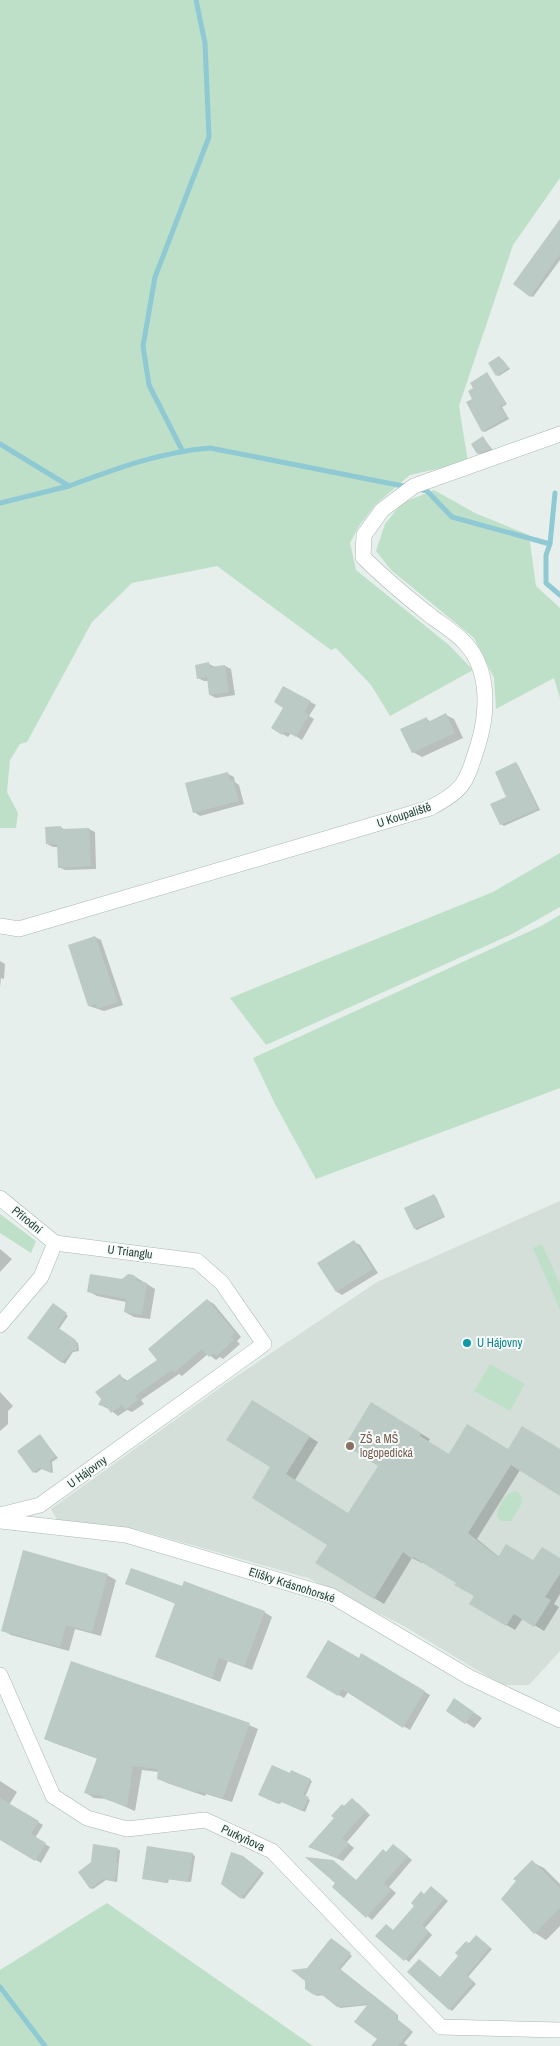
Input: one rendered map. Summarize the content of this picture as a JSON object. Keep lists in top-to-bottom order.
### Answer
{
  "streets": {
    "street": [
      "U Koupaliště",
      "Přírodní",
      "U Trianglu",
      "U Hájovny",
      "Elišky Krásnohorské",
      "Purkyňova"
    ]
  },
  "crossings": [
    ["Přírodní", "U Trianglu"],
    ["U Trianglu", "U Hájovny"]
  ],
  "places": ["U Hájovny", "ZŠ a MŠ logopedická"]
}
